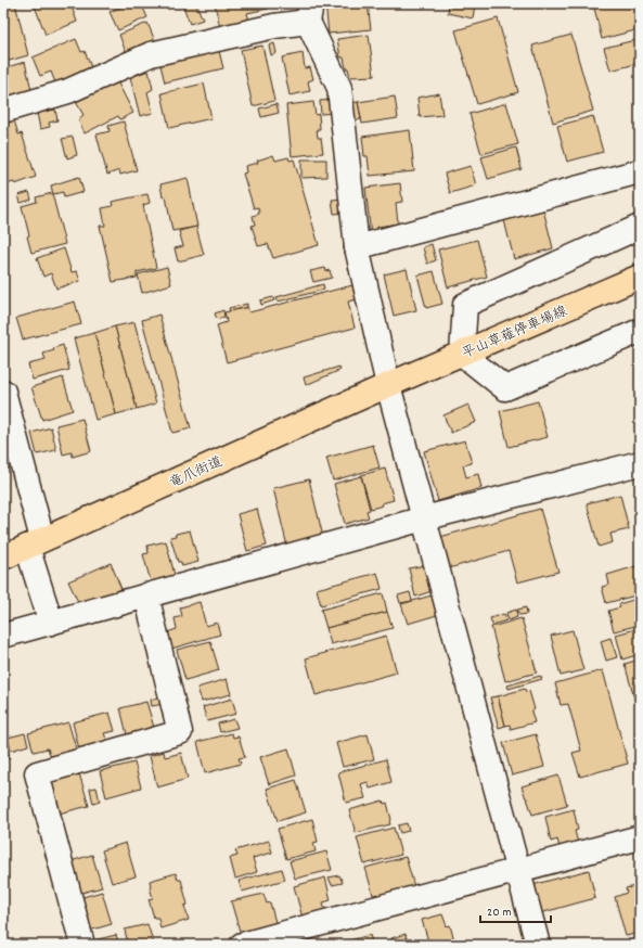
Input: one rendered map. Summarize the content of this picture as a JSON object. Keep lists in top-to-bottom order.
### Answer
{
  "streets": {
    "main road": ["平山草薙停車場線", "竜爪街道"]
  },
  "crossings": [
    ["平山草薙停車場線", "竜爪街道"]
  ],
  "scale_bar": "20 m"
}
